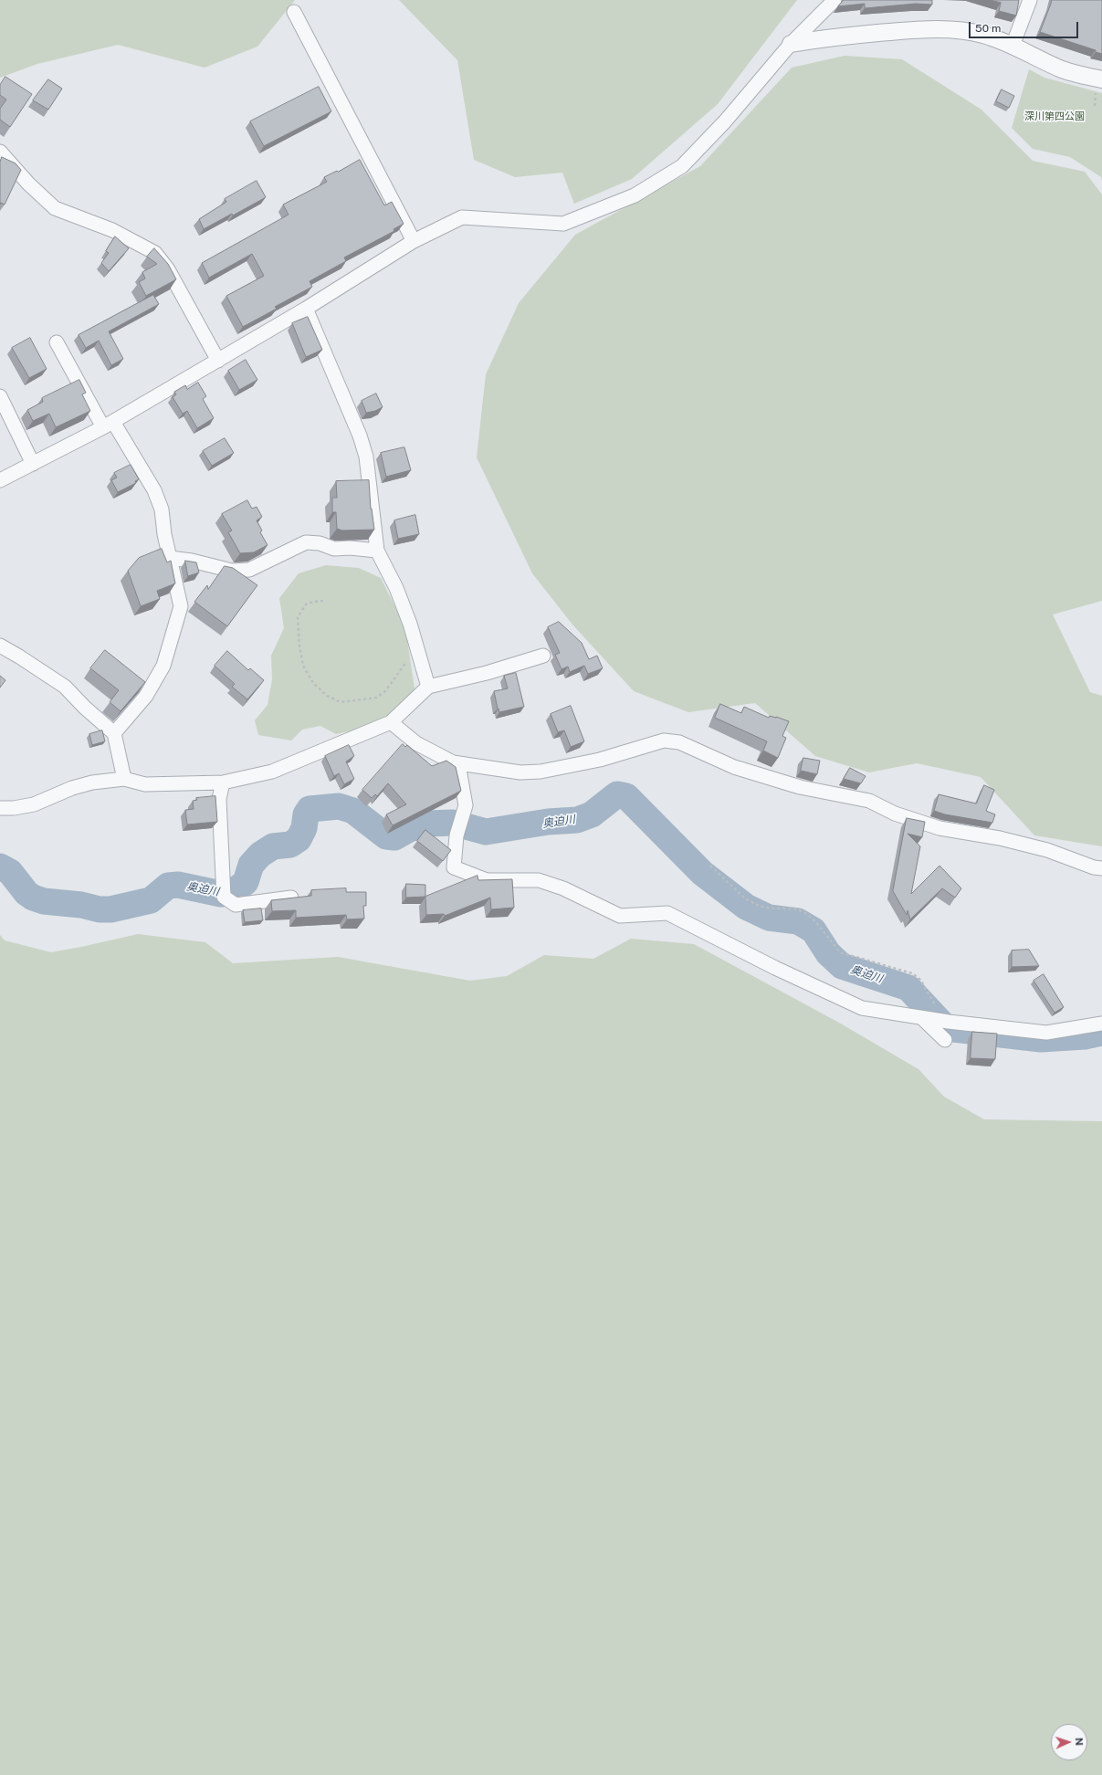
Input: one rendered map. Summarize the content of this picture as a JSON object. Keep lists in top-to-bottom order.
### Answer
{
  "water": ["奥迫川"],
  "parks": ["深川第四公園"],
  "scale_bar": "50 m",
  "north": "right"
}
